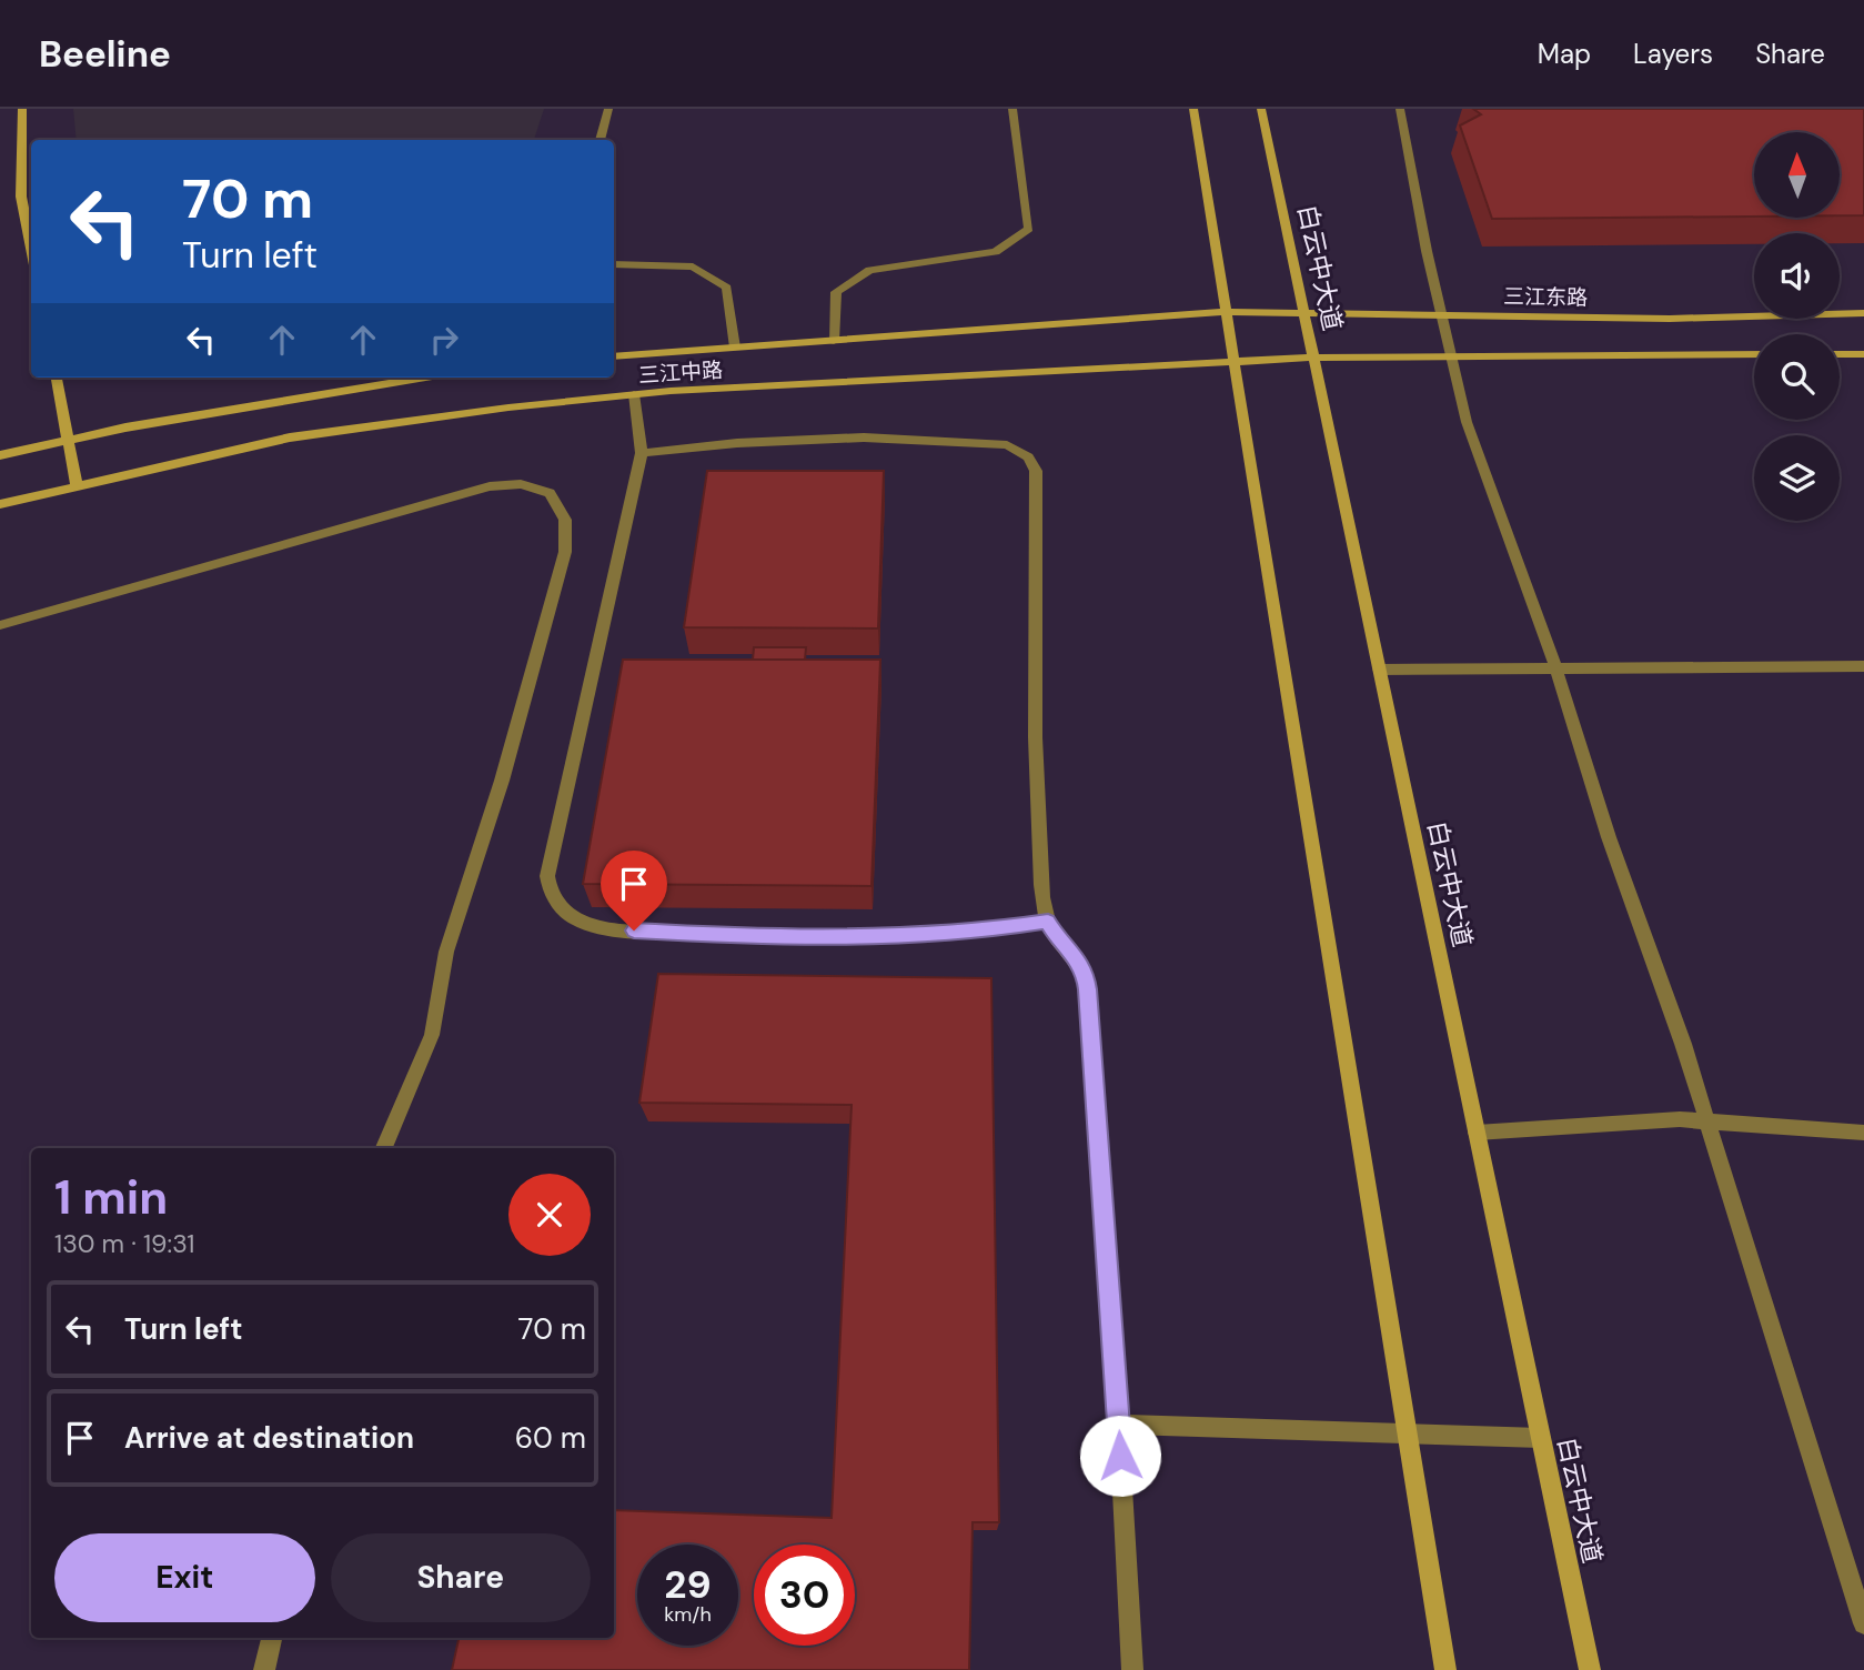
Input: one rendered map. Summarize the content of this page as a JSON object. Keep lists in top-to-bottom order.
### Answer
{
  "streets": {
    "main road": ["白云中大道", "三江东路", "三江中路"]
  },
  "crossings": [
    ["白云中大道", "三江东路"],
    ["三江东路", "三江中路"]
  ],
  "north": "top",
  "page": {
    "header": "Beeline",
    "nav": ["Map", "Layers", "Share"],
    "turn": ["70 m", "Turn left"],
    "heading": ["1 min", "130 m · 19:31"],
    "list": [
      {
        "name": "Turn left",
        "value": "70 m"
      },
      {
        "name": "Arrive at destination",
        "value": "60 m"
      }
    ],
    "buttons": ["Exit", "Share"],
    "speed": "29 km/h",
    "limit": "30"
  }
}
